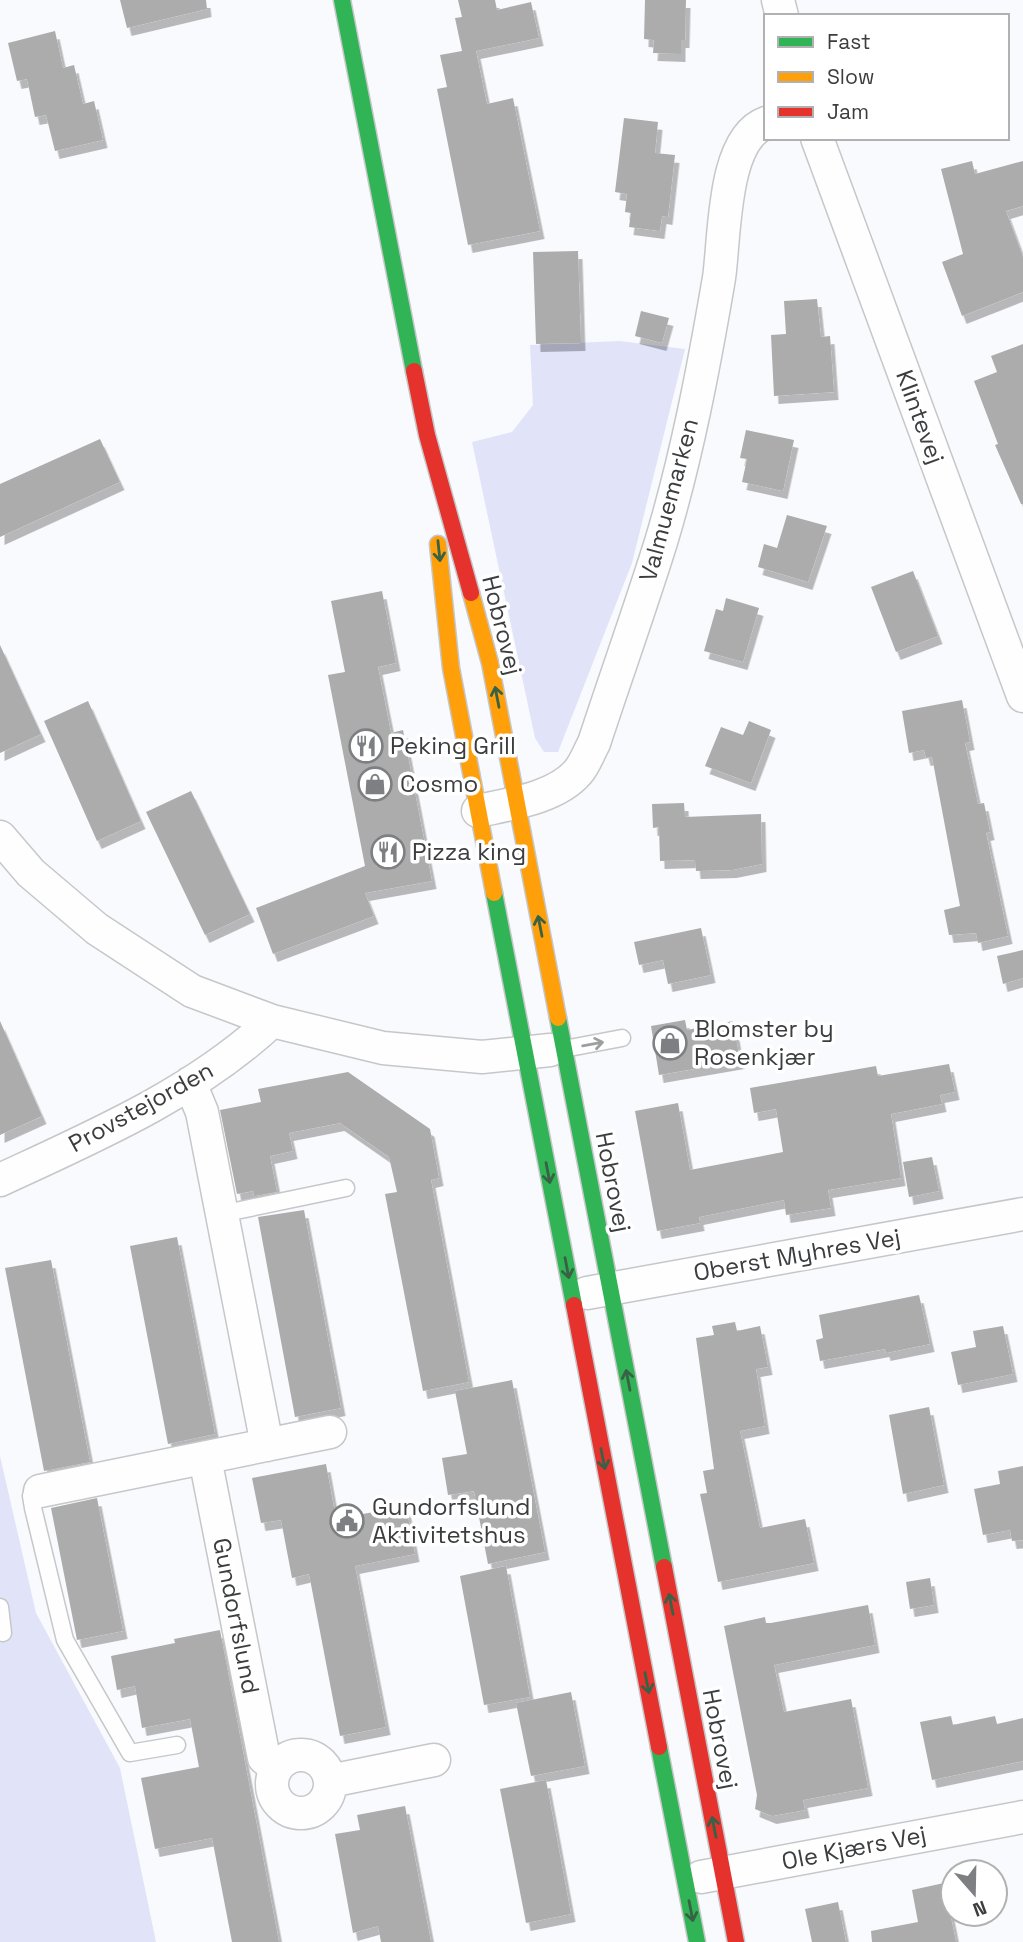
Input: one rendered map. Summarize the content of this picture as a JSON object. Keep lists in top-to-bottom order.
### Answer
{
  "streets": {
    "main road": ["Hobrovej"],
    "street": [
      "Klintevej",
      "Valmuemarken",
      "Provstejorden",
      "Oberst Myhres Vej",
      "Gundorfslund",
      "Ole Kjærs Vej"
    ]
  },
  "crossings": [
    ["Valmuemarken", "Hobrovej"],
    ["Hobrovej", "Oberst Myhres Vej"],
    ["Hobrovej", "Ole Kjærs Vej"]
  ],
  "places": {
    "restaurant": ["Peking Grill", "Pizza king"],
    "shop": ["Cosmo", "Blomster by Rosenkjær"],
    "public building": ["Gundorfslund Aktivitetshus"]
  },
  "legend": ["Fast", "Slow", "Jam"],
  "north": "bottom"
}
